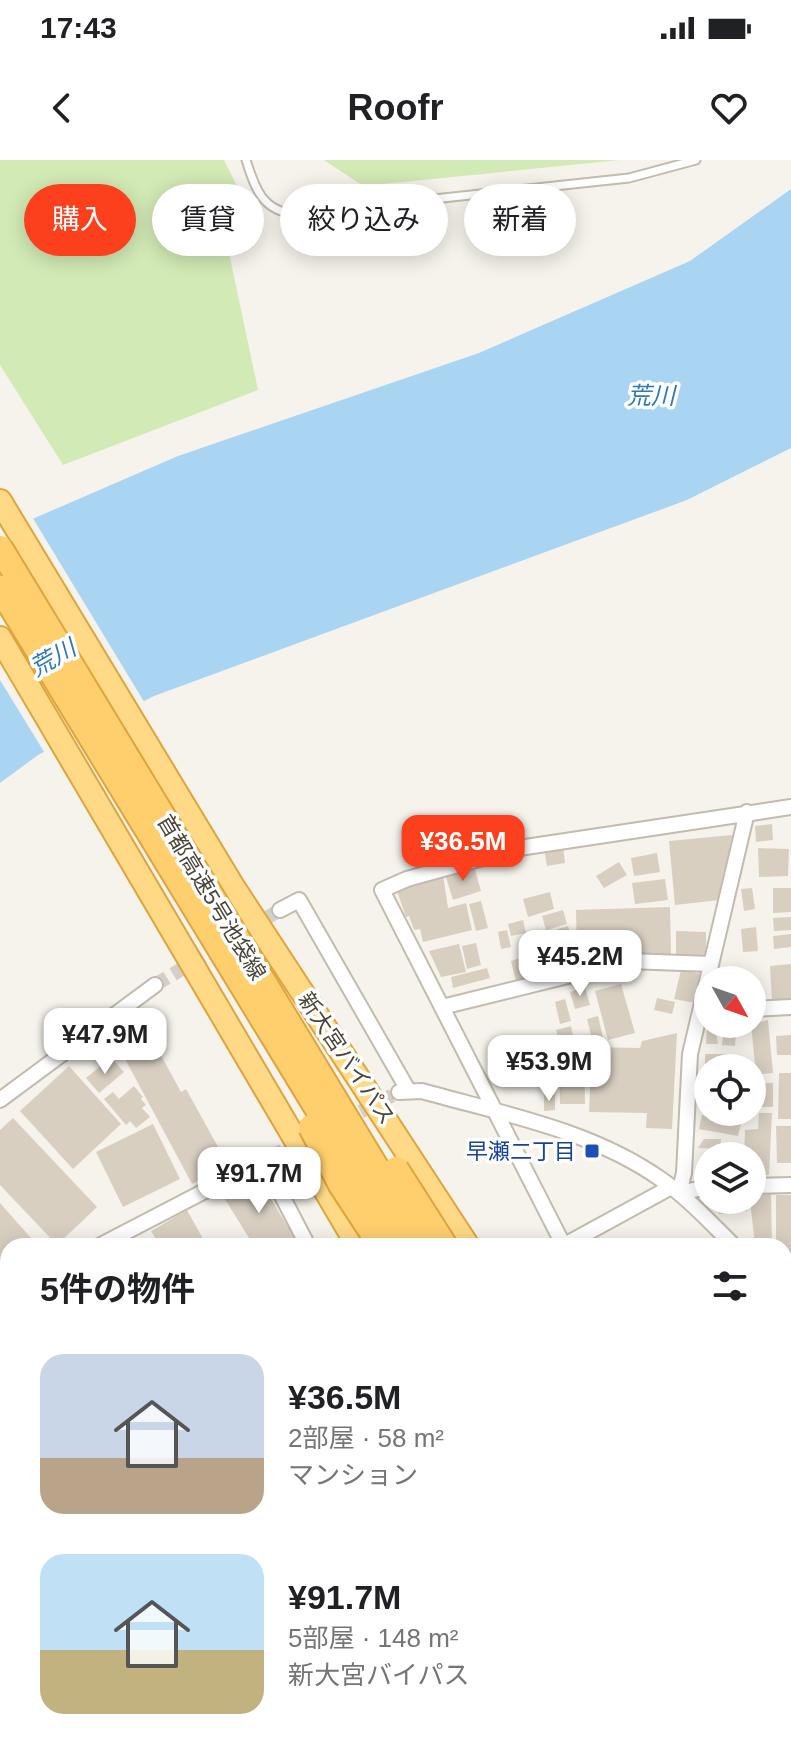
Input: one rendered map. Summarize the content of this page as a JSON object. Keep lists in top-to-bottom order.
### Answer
{
  "streets": {
    "highway": ["首都高速5号池袋線", "新大宮バイパス"]
  },
  "water": ["荒川"],
  "places": {
    "transit": ["早瀬二丁目"]
  },
  "north": "bottom right",
  "page": {
    "status": "17:43",
    "header": "Roofr",
    "chip": [
      "購入",
      "賃貸",
      "絞り込み",
      "新着"
    ],
    "price": [
      "¥36.5M",
      "¥45.2M",
      "¥47.9M",
      "¥53.9M",
      "¥91.7M"
    ],
    "heading": "5件の物件",
    "list": [
      {
        "name": "¥36.5M",
        "note": "2部屋 · 58 m² · マンション"
      },
      {
        "name": "¥91.7M",
        "note": "5部屋 · 148 m² · 新大宮バイパス"
      }
    ]
  }
}
